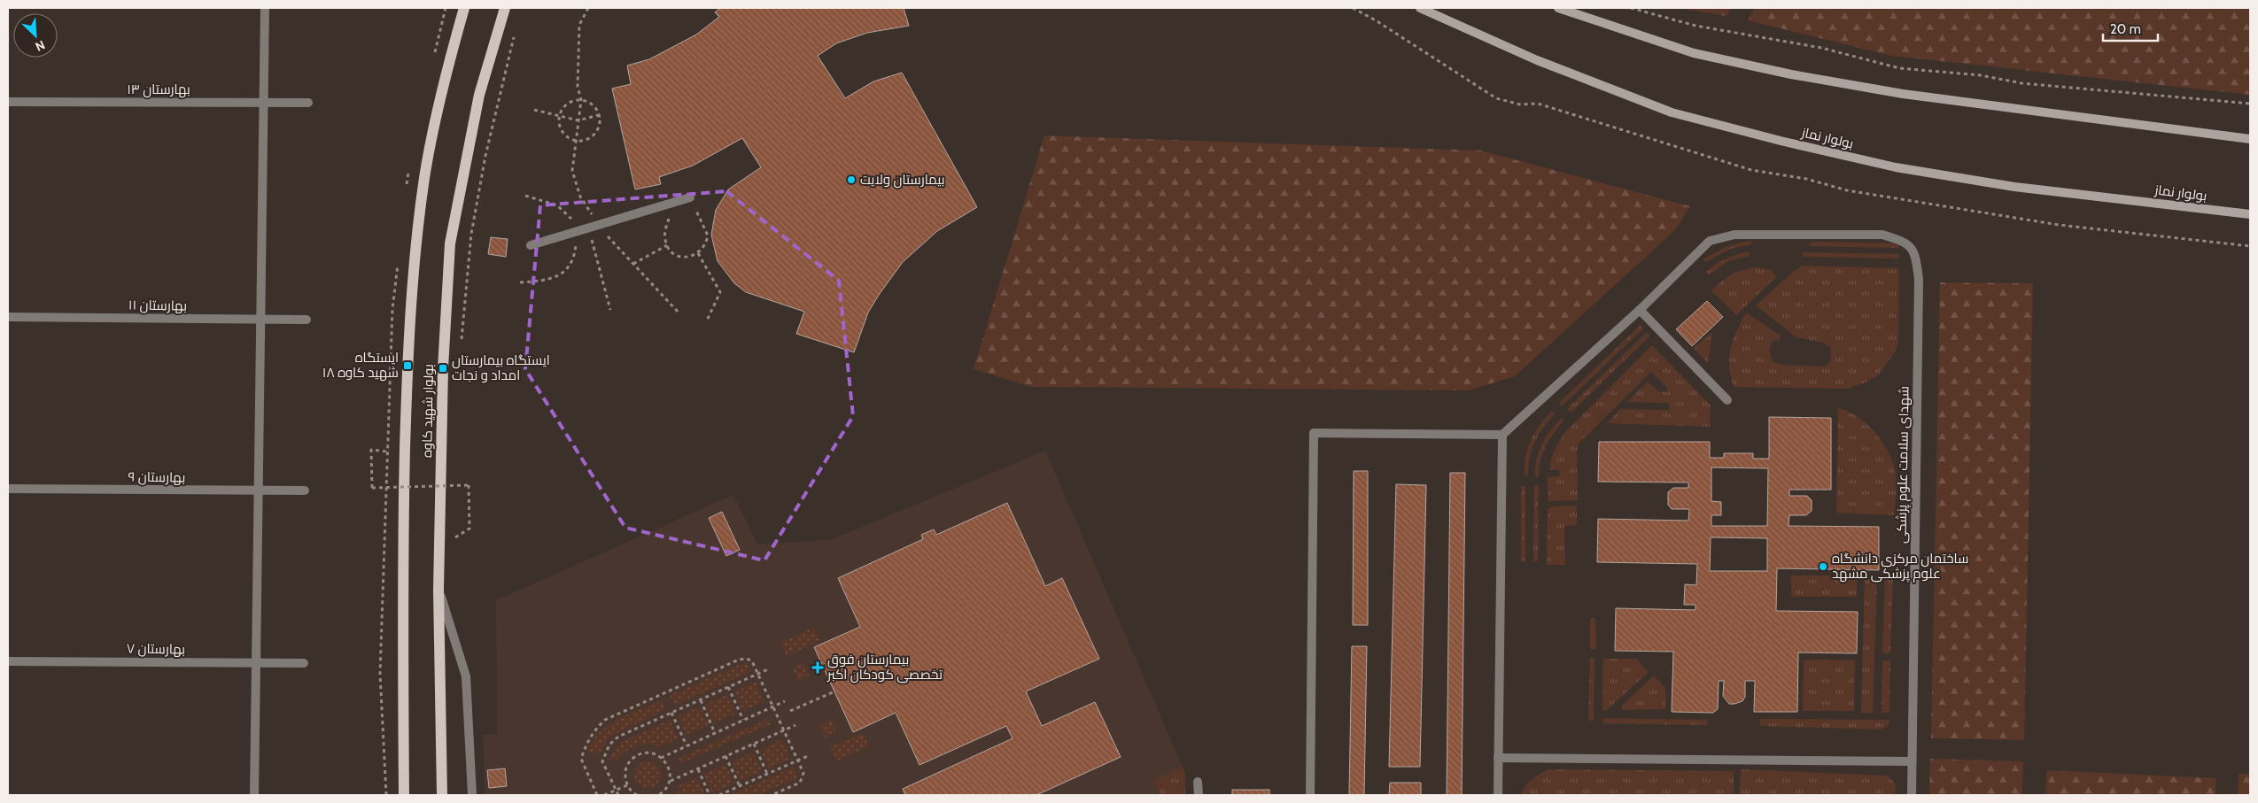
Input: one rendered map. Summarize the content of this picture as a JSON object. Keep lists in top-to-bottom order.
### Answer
{
  "streets": {
    "main road": ["بولوار نماز", "بولوار شهید کاوه"],
    "street": [
      "بهارستان ۱۳",
      "بهارستان ۱۱",
      "شهدای سلامت علوم پزشکی",
      "بهارستان ۹",
      "بهارستان ۷"
    ]
  },
  "places": {
    "other": ["بیمارستان ولایت", "ساختمان مرکزی دانشگاه علوم پزشکی مشهد"],
    "transit": ["ایستگاه شهید کاوه ۱۸", "ایستگاه بیمارستان امداد و نجات"],
    "health": ["بیمارستان فوق تخصصی کودکان اکبر"]
  },
  "scale_bar": "20 m",
  "north": "bottom right"
}
